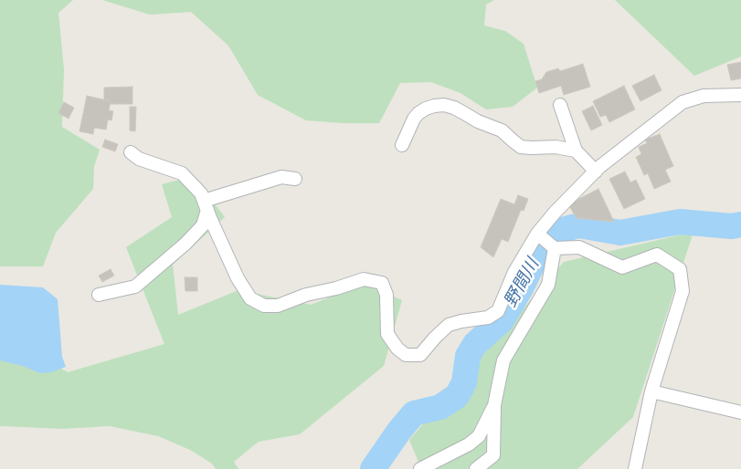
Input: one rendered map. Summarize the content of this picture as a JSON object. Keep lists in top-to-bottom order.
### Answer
{
  "water": ["野間川"]
}
